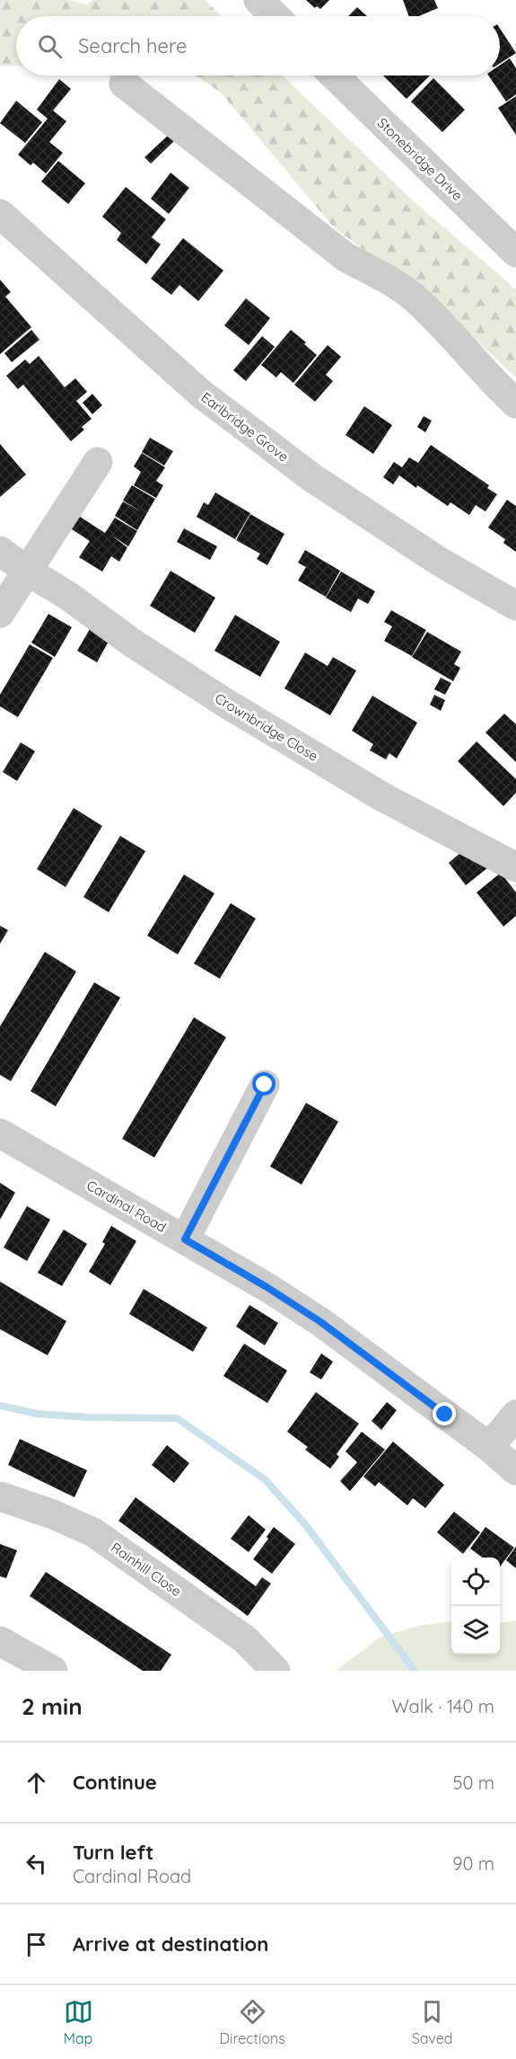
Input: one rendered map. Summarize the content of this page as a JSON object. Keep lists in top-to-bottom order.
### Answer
{
  "streets": {
    "street": [
      "Stonebridge Drive",
      "Earlbridge Grove",
      "Crownbridge Close",
      "Cardinal Road",
      "Rainhill Close"
    ]
  },
  "page": {
    "search": "Search here",
    "heading": ["2 min", "Walk · 140 m"],
    "list": [
      ["Continue", "50 m"],
      ["Turn left", "Cardinal Road", "90 m"],
      "Arrive at destination"
    ],
    "nav": ["Map", "Directions", "Saved"]
  }
}
